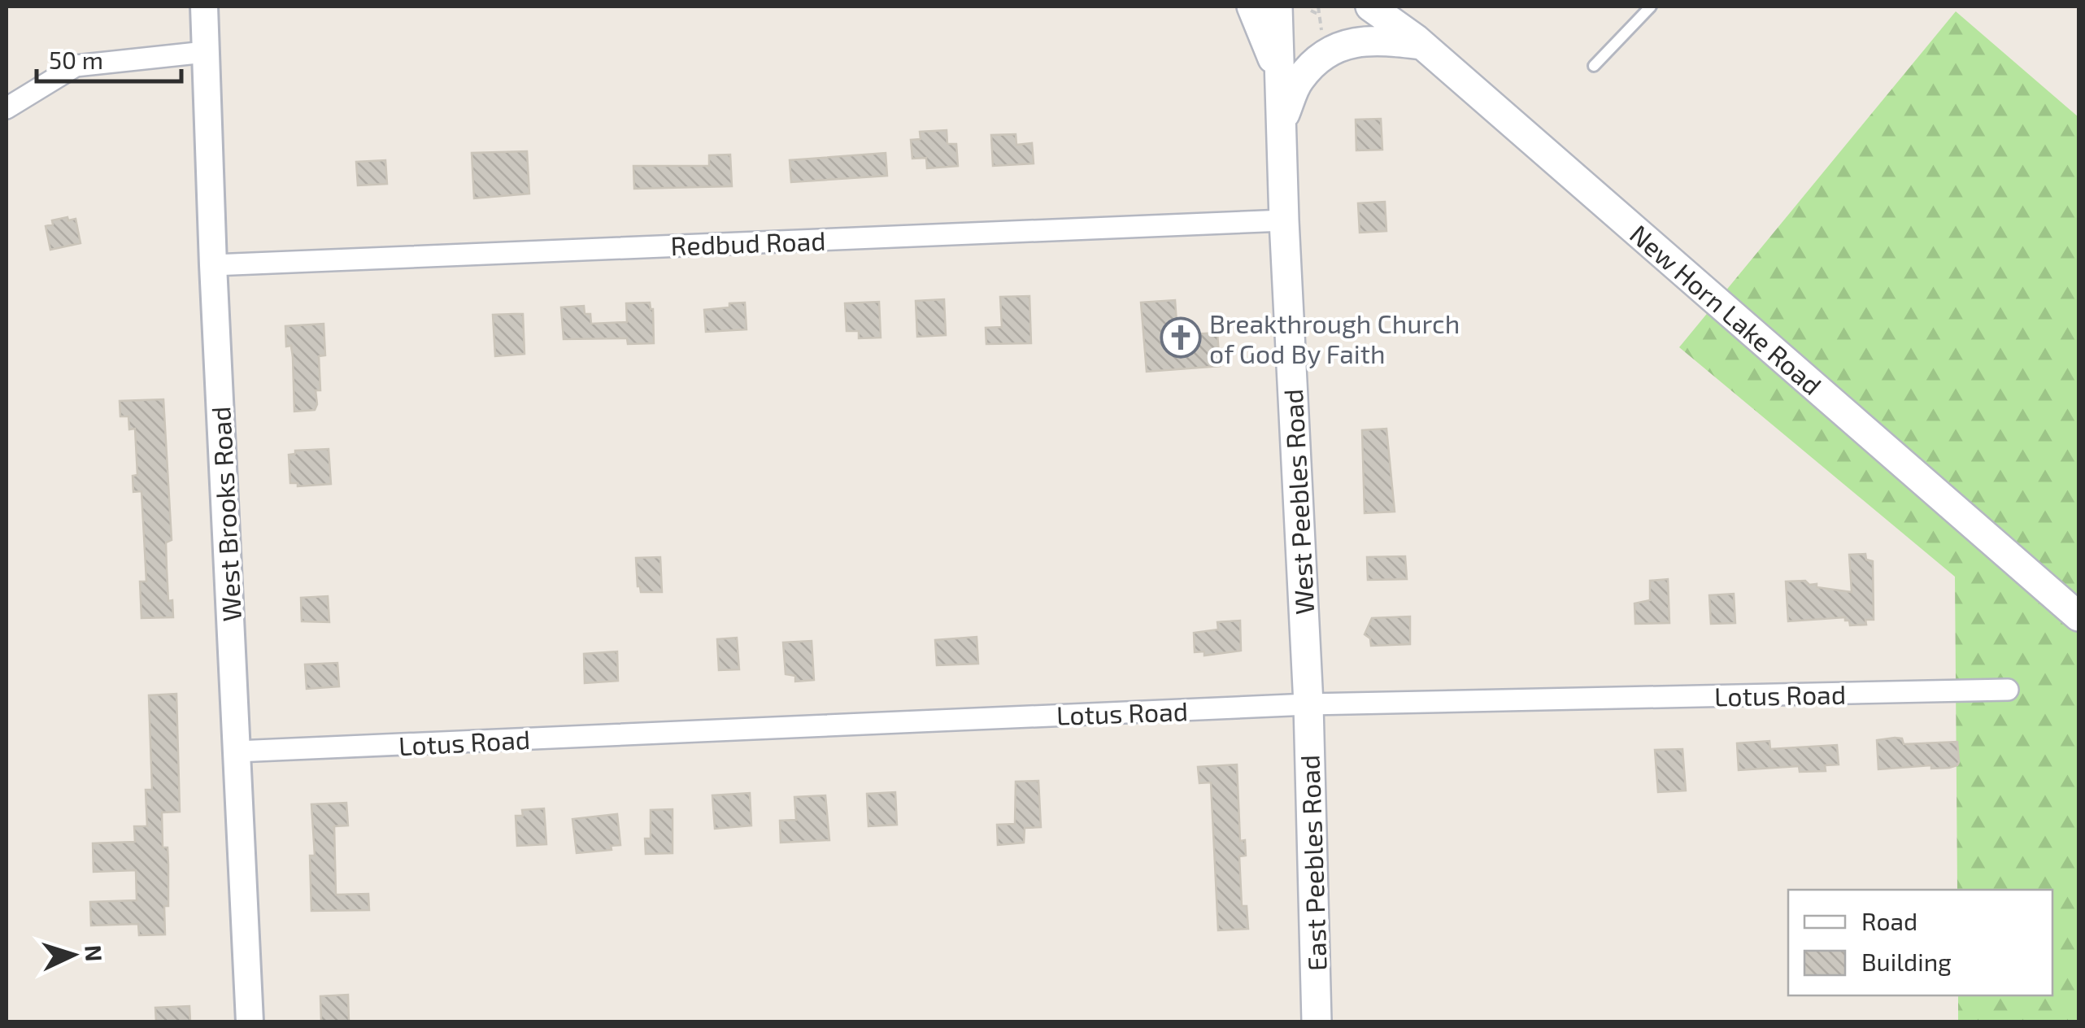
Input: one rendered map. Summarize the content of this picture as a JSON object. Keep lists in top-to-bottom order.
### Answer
{
  "streets": {
    "main road": ["New Horn Lake Road", "West Peebles Road", "East Peebles Road"],
    "street": ["Redbud Road", "West Brooks Road", "Lotus Road"]
  },
  "crossings": [
    ["Redbud Road", "West Peebles Road"],
    ["Redbud Road", "West Brooks Road"],
    ["West Peebles Road", "Lotus Road"],
    ["West Peebles Road", "East Peebles Road"],
    ["West Brooks Road", "Lotus Road"],
    ["Lotus Road", "East Peebles Road"]
  ],
  "places": {
    "church": ["Breakthrough Church of God By Faith"]
  },
  "legend": ["Road", "Building"],
  "scale_bar": "50 m",
  "north": "right"
}
